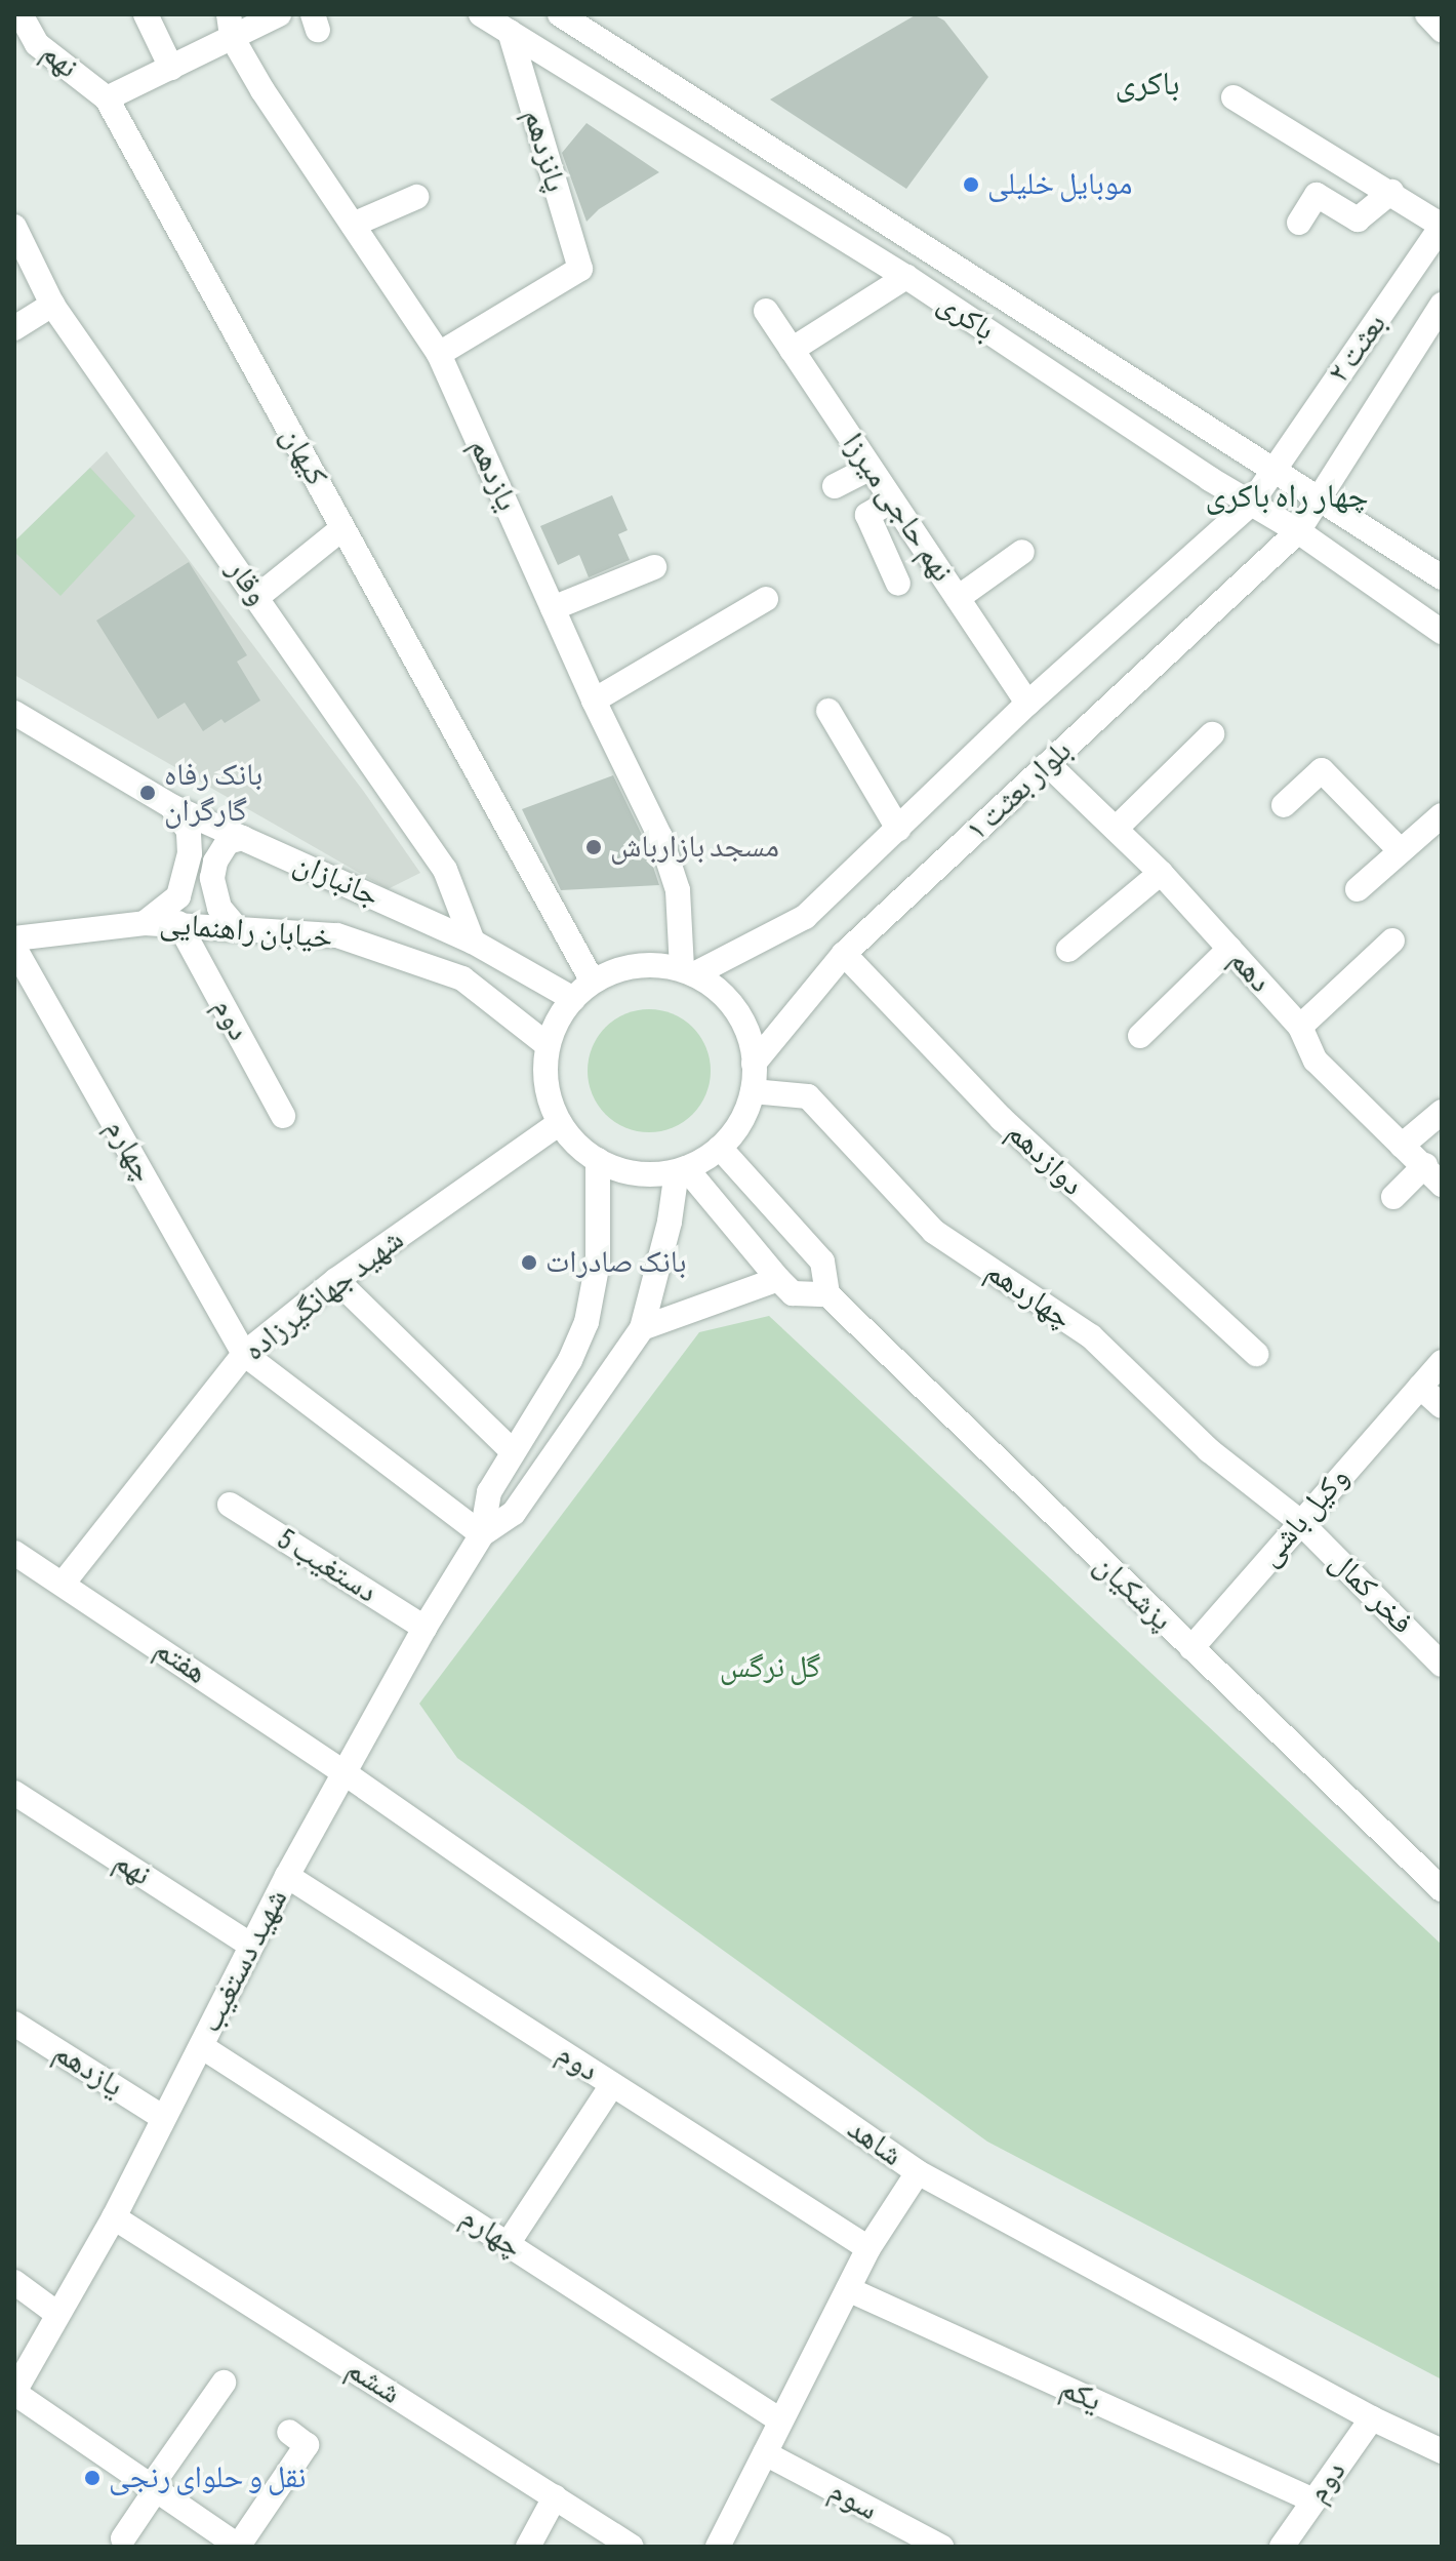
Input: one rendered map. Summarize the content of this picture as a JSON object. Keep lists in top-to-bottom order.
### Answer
{
  "streets": {
    "street": [
      "نهم",
      "پانزدهم",
      "باکری",
      "بعثت ۲",
      "کیهان",
      "یازدهم",
      "نهم حاجی میرزا",
      "وقار",
      "بلوار بعثت ۱",
      "جانبازان",
      "خیابان راهنمایی",
      "دهم",
      "دوم",
      "چهارم",
      "دوازدهم",
      "شهید جهانگیرزاده",
      "چهاردهم",
      "وکیل باشی",
      "دستغیب 5",
      "پزشکیان",
      "فخر کمال",
      "هفتم",
      "شهید دستغیب",
      "شاهد",
      "ششم",
      "یکم",
      "سوم"
    ]
  },
  "crossings": [
    ["نهم", "کیهان"],
    ["نهم", "شهید دستغیب"],
    ["پانزدهم", "باکری"],
    ["پانزدهم", "یازدهم"],
    ["باکری", "بعثت ۲"],
    ["باکری", "بلوار بعثت ۱"],
    ["بعثت ۲", "بلوار بعثت ۱"],
    ["کیهان", "یازدهم"],
    ["کیهان", "بلوار بعثت ۱"],
    ["کیهان", "جانبازان"],
    ["کیهان", "خیابان راهنمایی"],
    ["کیهان", "شهید جهانگیرزاده"],
    ["کیهان", "چهاردهم"],
    ["یازدهم", "بلوار بعثت ۱"],
    ["یازدهم", "جانبازان"],
    ["یازدهم", "خیابان راهنمایی"],
    ["یازدهم", "شهید جهانگیرزاده"],
    ["یازدهم", "چهاردهم"],
    ["یازدهم", "شهید دستغیب"],
    ["نهم حاجی میرزا", "بلوار بعثت ۱"],
    ["وقار", "جانبازان"],
    ["بلوار بعثت ۱", "جانبازان"],
    ["بلوار بعثت ۱", "خیابان راهنمایی"],
    ["بلوار بعثت ۱", "دهم"],
    ["بلوار بعثت ۱", "دوازدهم"],
    ["بلوار بعثت ۱", "شهید جهانگیرزاده"],
    ["بلوار بعثت ۱", "چهاردهم"],
    ["جانبازان", "خیابان راهنمایی"],
    ["جانبازان", "شهید جهانگیرزاده"],
    ["جانبازان", "چهاردهم"],
    ["خیابان راهنمایی", "دوم"],
    ["خیابان راهنمایی", "شهید جهانگیرزاده"],
    ["خیابان راهنمایی", "چهاردهم"],
    ["دوم", "شهید دستغیب"],
    ["دوم", "شاهد"],
    ["دوم", "یکم"],
    ["چهارم", "شهید جهانگیرزاده"],
    ["چهارم", "شهید دستغیب"],
    ["شهید جهانگیرزاده", "چهاردهم"],
    ["شهید جهانگیرزاده", "هفتم"],
    ["چهاردهم", "وکیل باشی"],
    ["چهاردهم", "فخر کمال"],
    ["وکیل باشی", "پزشکیان"],
    ["وکیل باشی", "فخر کمال"],
    ["دستغیب 5", "شهید دستغیب"],
    ["هفتم", "شهید دستغیب"],
    ["هفتم", "شاهد"],
    ["شهید دستغیب", "شاهد"],
    ["شهید دستغیب", "ششم"]
  ],
  "districts": ["باکری", "چهار راه باکری"],
  "parks": ["گل نرگس"],
  "places": [
    "موبایل خلیلی",
    "بانک رفاه گارگران",
    "مسجد بازارباش",
    "بانک صادرات",
    "نقل و حلوای رنجی"
  ]
}
